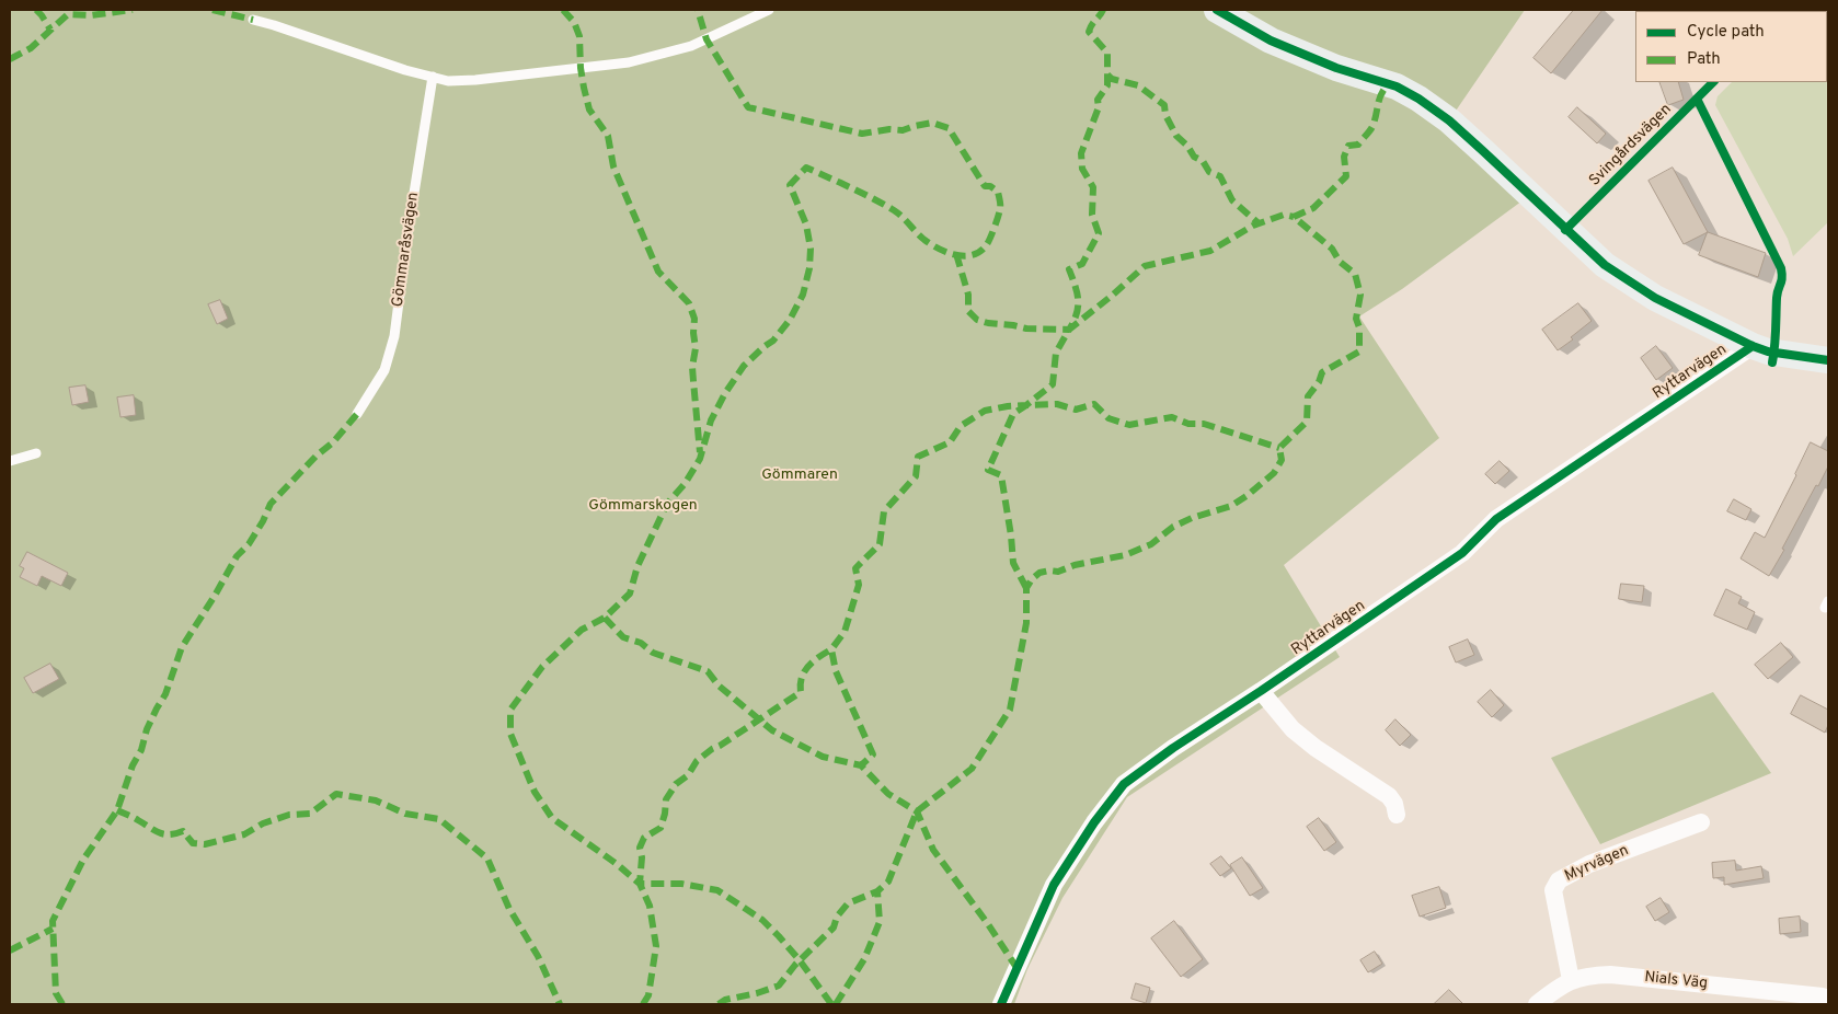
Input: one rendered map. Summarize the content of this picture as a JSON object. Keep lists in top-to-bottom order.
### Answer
{
  "streets": {
    "street": ["Ryttarvägen", "Myrvägen", "Nials Väg"],
    "lane": ["Gömmaråsvägen"],
    "cycle path": ["Svingårdsvägen"]
  },
  "crossings": [
    ["Myrvägen", "Nials Väg"]
  ],
  "parks": ["Gömmaren", "Gömmarskogen"],
  "legend": ["Cycle path", "Path"]
}
